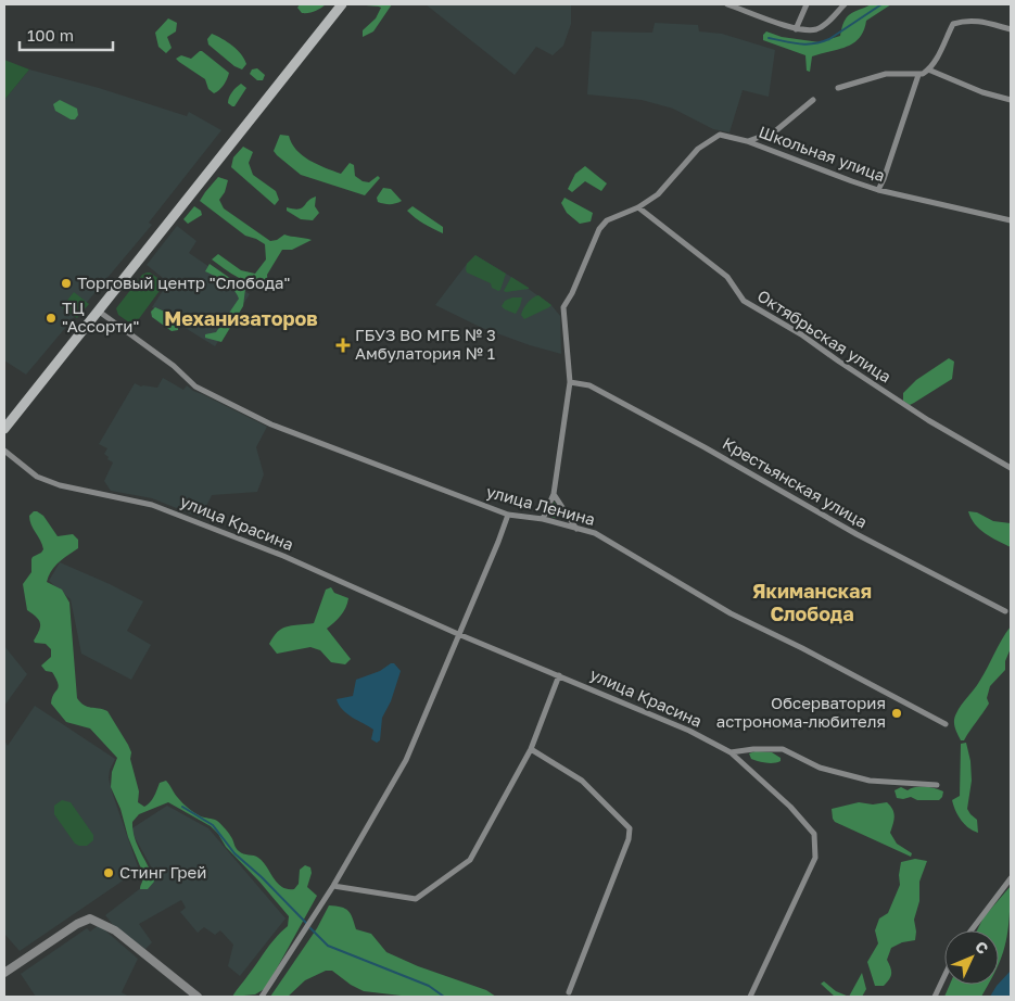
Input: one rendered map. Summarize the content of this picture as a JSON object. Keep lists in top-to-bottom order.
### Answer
{
  "streets": {
    "street": [
      "Школьная улица",
      "Октябрьская улица",
      "Крестьянская улица",
      "улица Ленина",
      "улица Красина"
    ]
  },
  "crossings": [
    ["Школьная улица", "Октябрьская улица"]
  ],
  "districts": ["Механизаторов", "Якиманская Слобода"],
  "places": {
    "other": [
      "Торговый центр \"Слобода\"",
      "ТЦ \"Ассорти\"",
      "Обсерватория астронома-любителя",
      "Стинг Грей"
    ],
    "health": ["ГБУЗ ВО МГБ № 3 Амбулатория № 1"]
  },
  "scale_bar": "100 m",
  "north": "top right"
}
